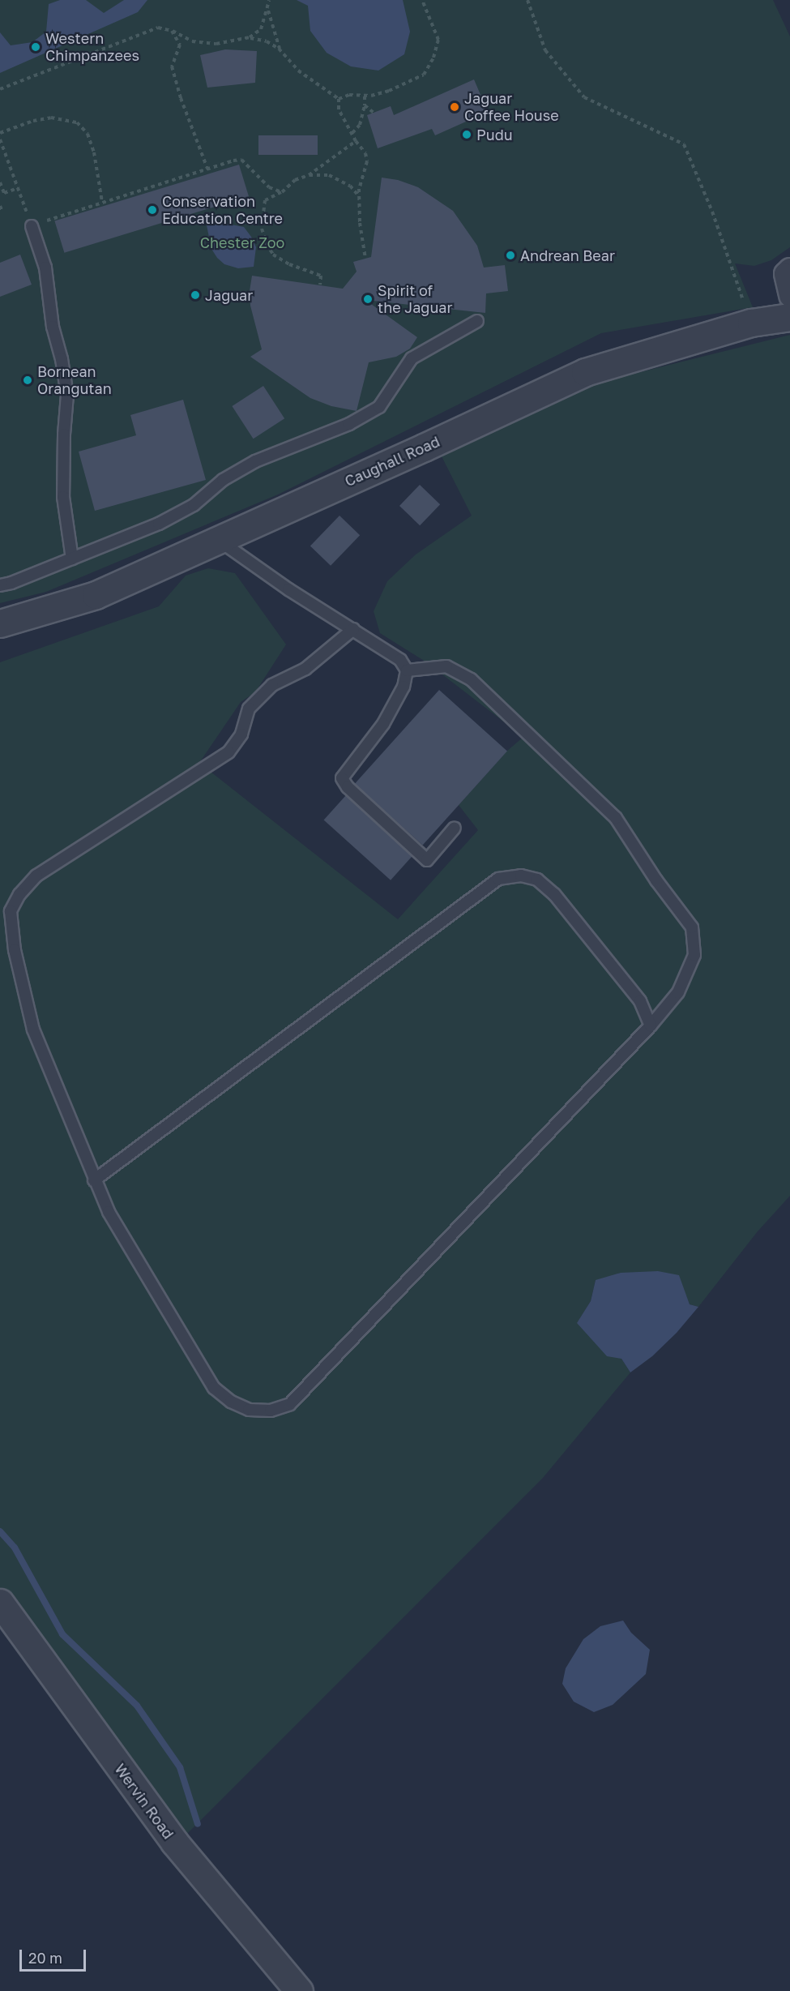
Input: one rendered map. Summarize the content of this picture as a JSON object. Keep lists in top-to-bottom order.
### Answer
{
  "streets": {
    "street": ["Caughall Road", "Wervin Road"]
  },
  "parks": ["Chester Zoo"],
  "places": [
    "Western Chimpanzees",
    "Jaguar Coffee House",
    "Pudu",
    "Conservation Education Centre",
    "Andrean Bear",
    "Jaguar",
    "Spirit of the Jaguar",
    "Bornean Orangutan"
  ],
  "scale_bar": "20 m"
}
